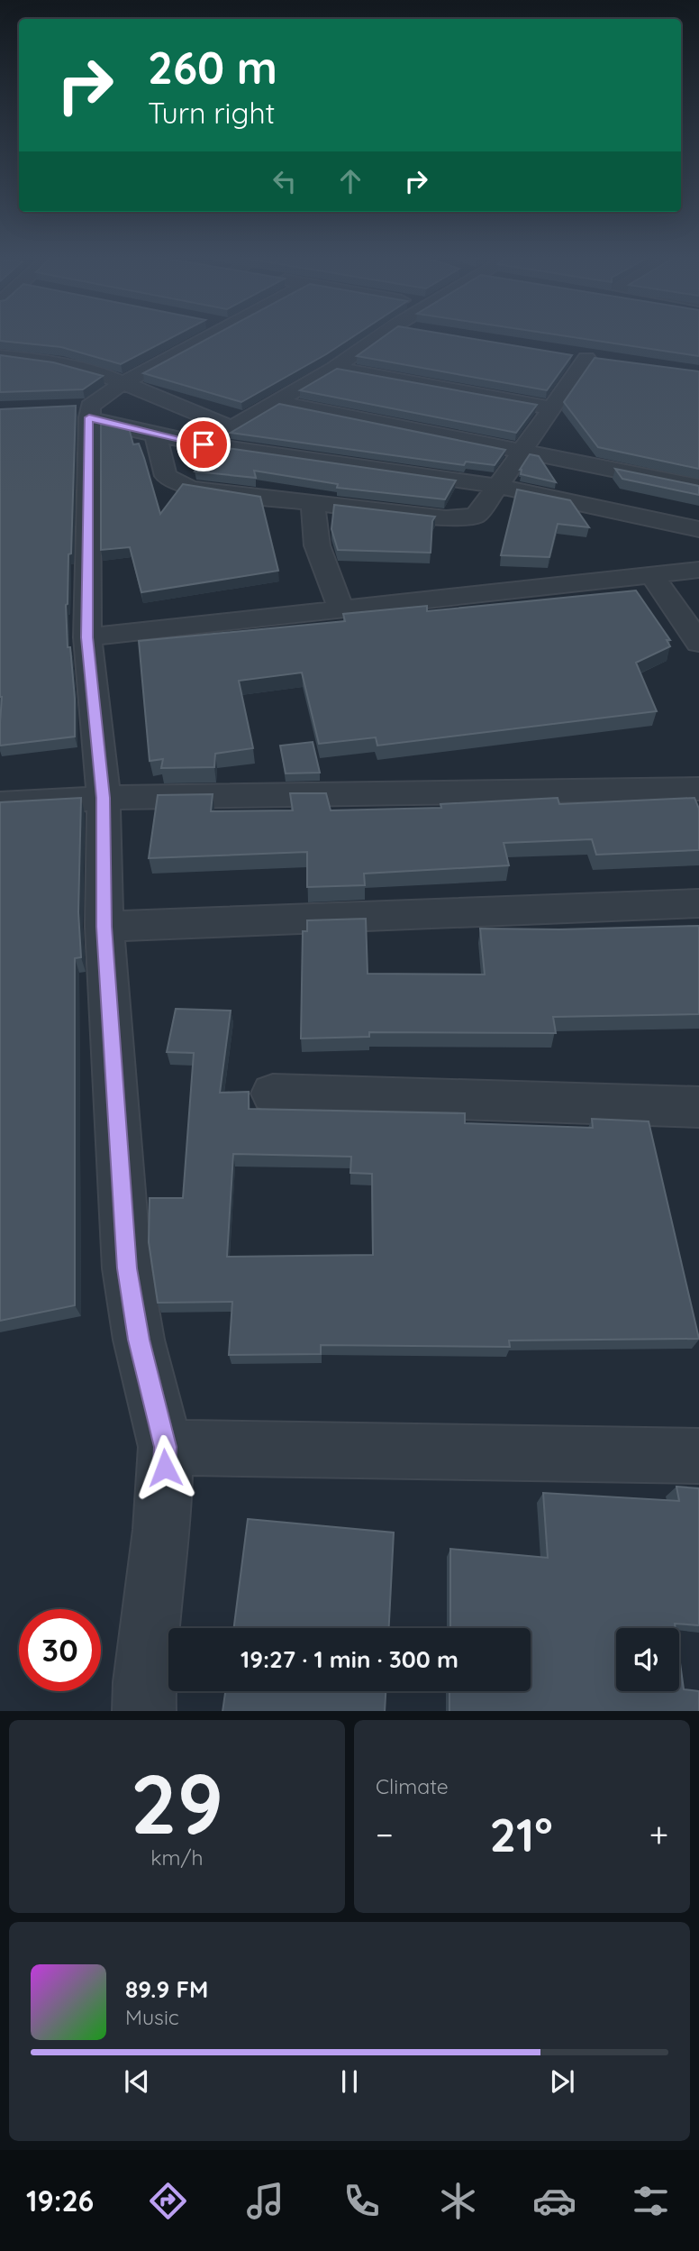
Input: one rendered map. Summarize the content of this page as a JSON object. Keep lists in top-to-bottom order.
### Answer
{
  "page": {
    "turn": ["260 m", "Turn right"],
    "limit": "30",
    "trip": "19:27 · 1 min · 300 m",
    "tile": [
      ["29", "km/h"],
      "Climate"
    ],
    "heat": ["−", "21°", "+"],
    "song": ["89.9 FM", "Music"],
    "tabs": "19:26"
  }
}
